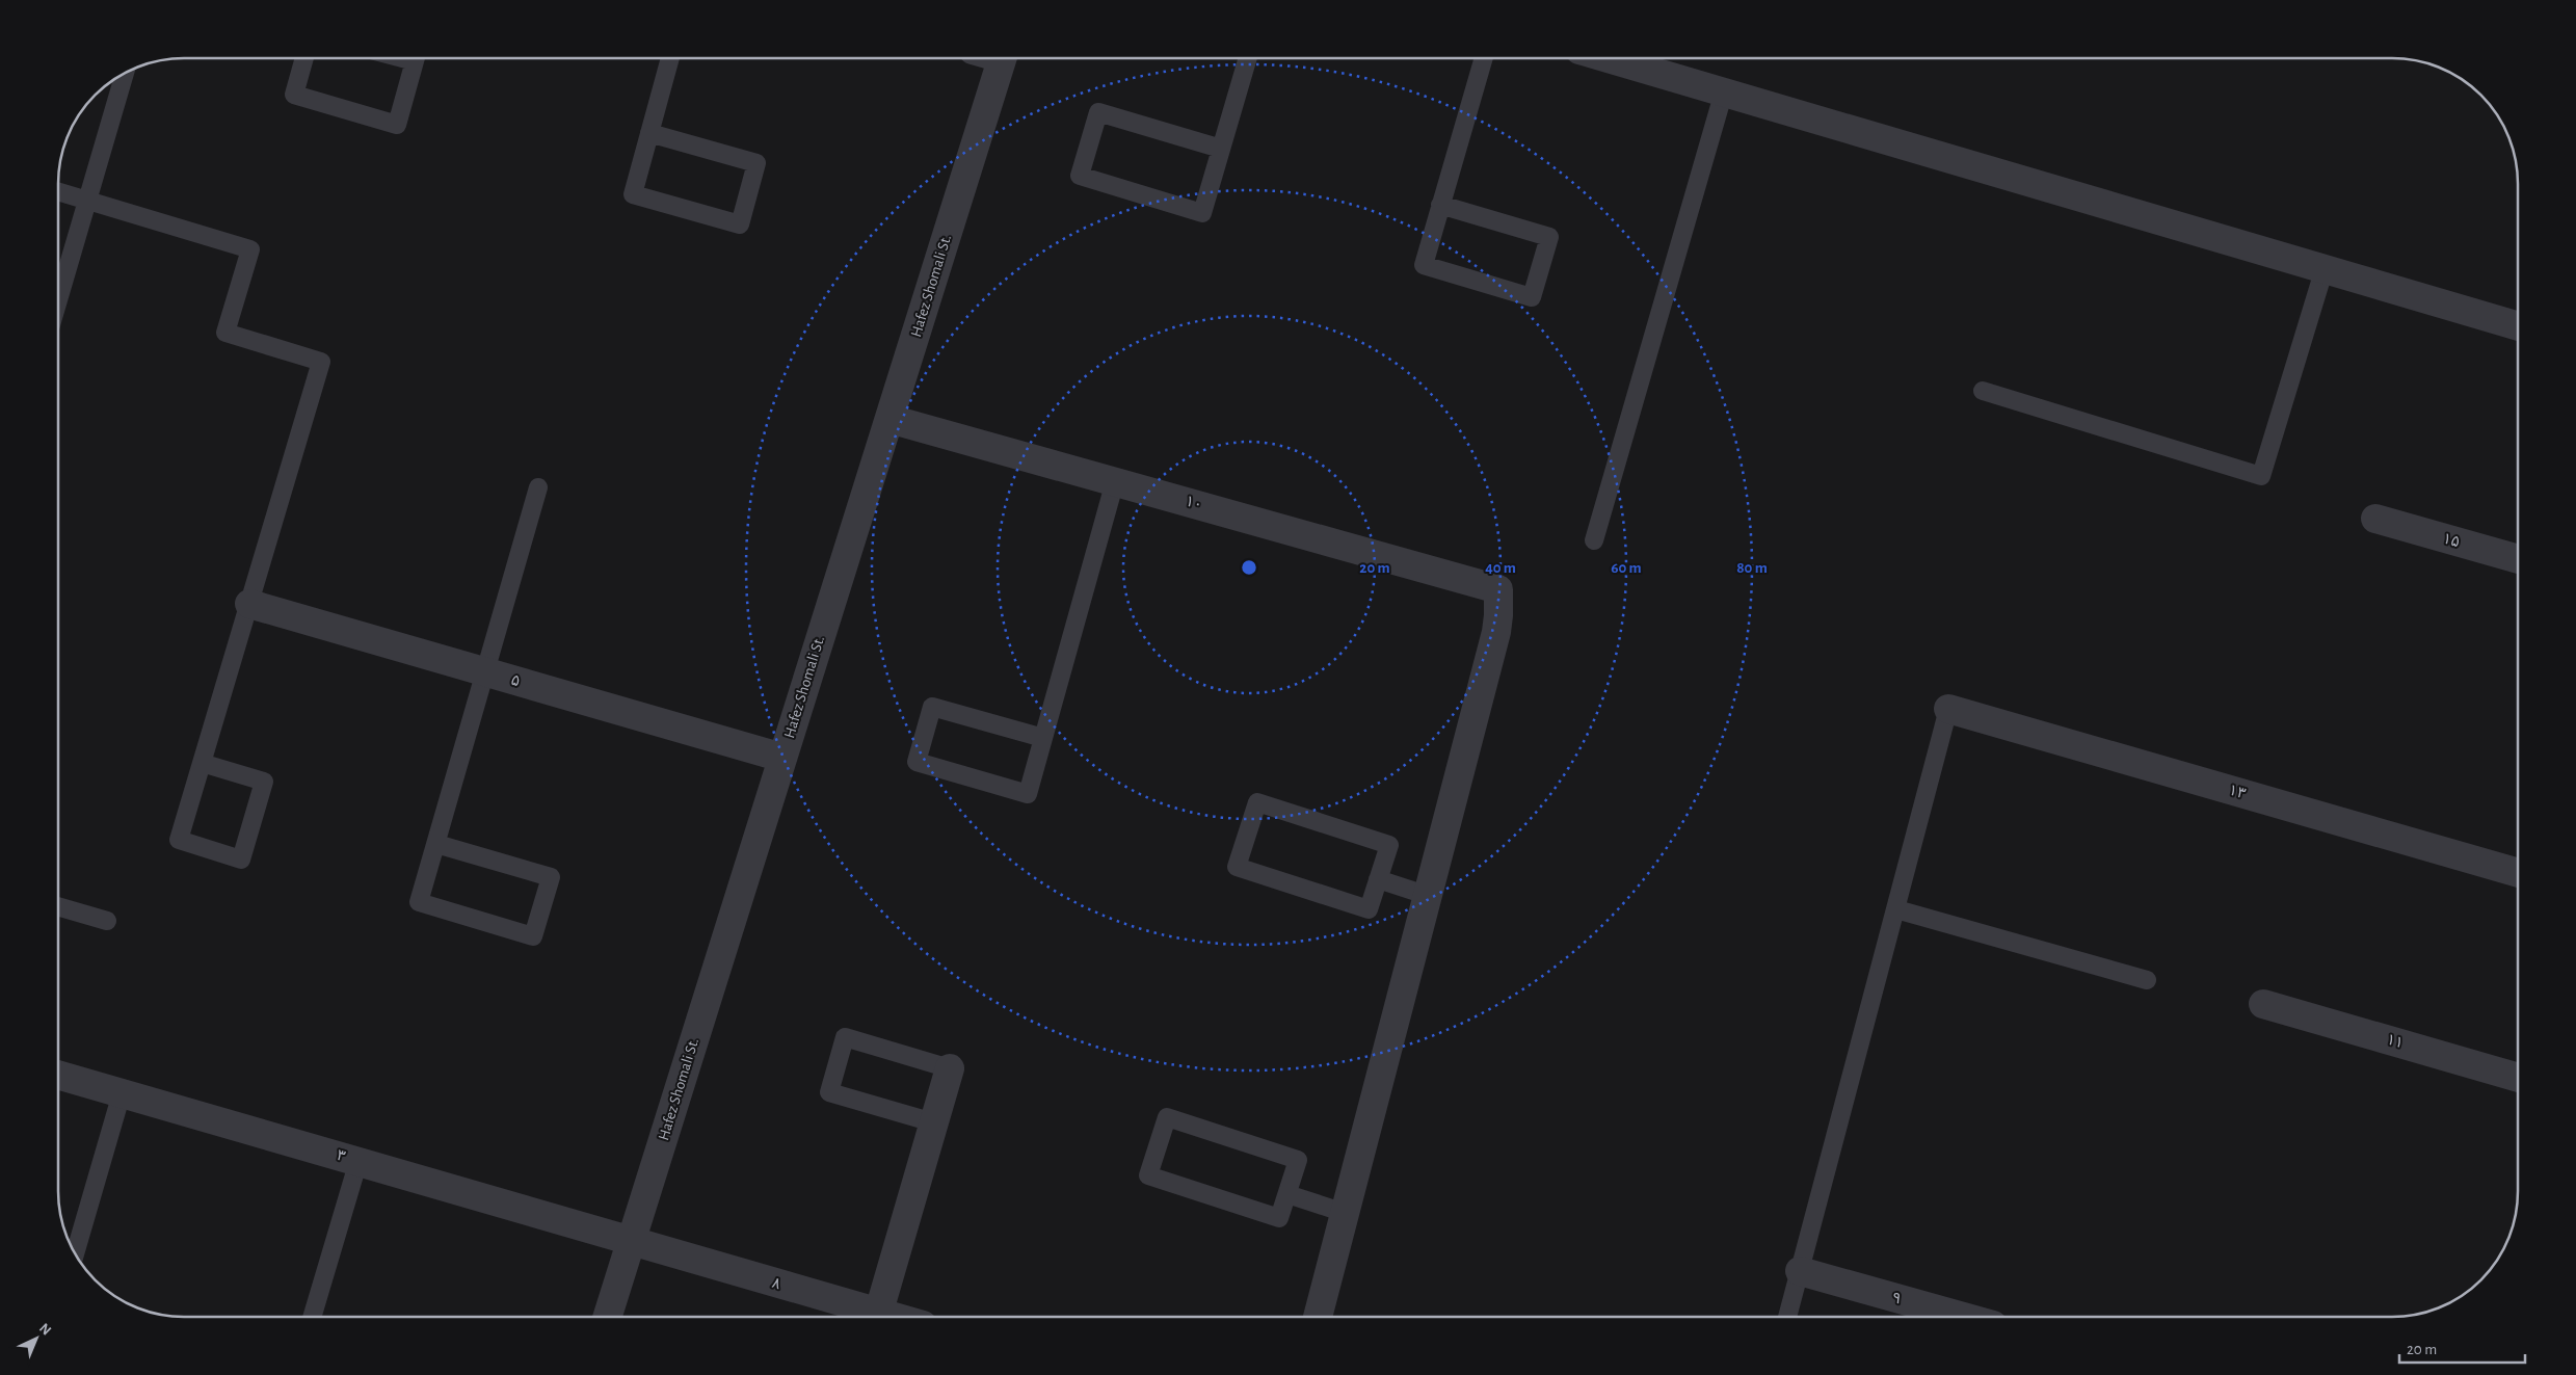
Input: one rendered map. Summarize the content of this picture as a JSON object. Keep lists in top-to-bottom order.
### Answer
{
  "streets": {
    "street": [
      "Hafez Shomali St.",
      "۱۰",
      "۱۵",
      "۵",
      "۱۳",
      "۱۱",
      "۳",
      "۸",
      "۹"
    ]
  },
  "crossings": [
    ["Hafez Shomali St.", "۱۰"],
    ["Hafez Shomali St.", "۵"],
    ["Hafez Shomali St.", "۳"],
    ["Hafez Shomali St.", "۸"],
    ["۳", "۸"]
  ],
  "scale_bar": "20 m",
  "north": "top right",
  "rings": [
    "20 m",
    "40 m",
    "60 m",
    "80 m"
  ]
}
